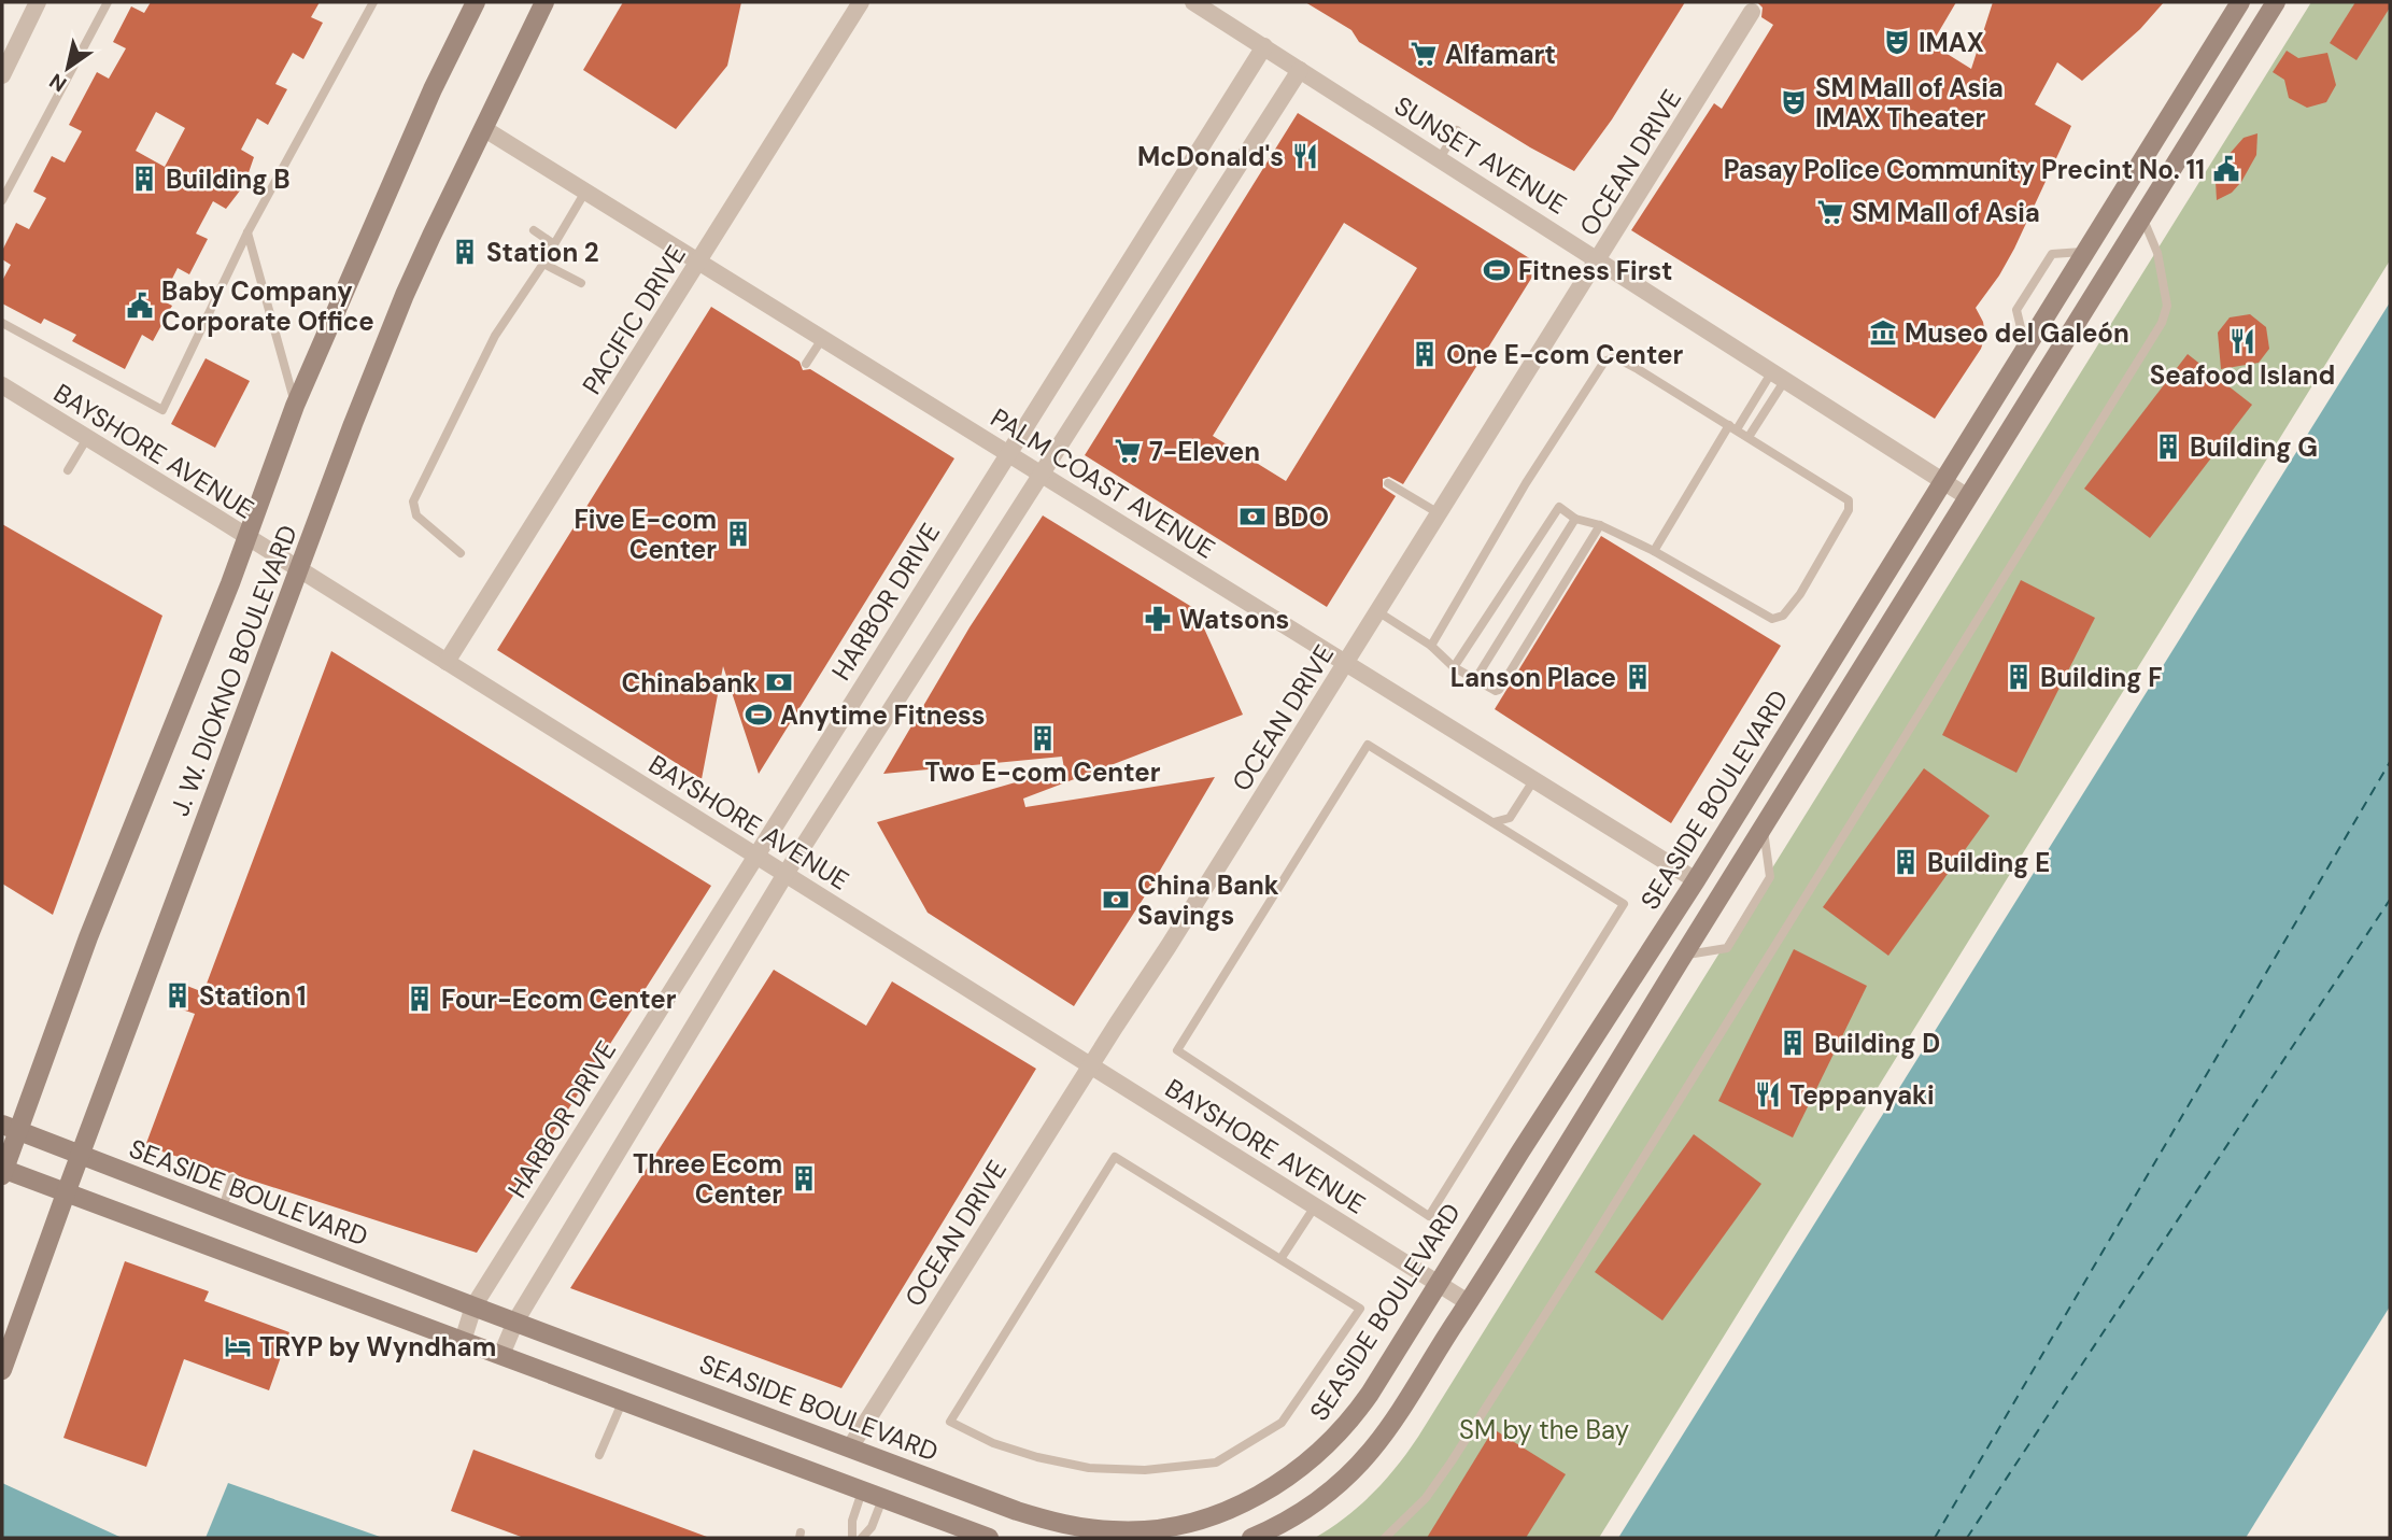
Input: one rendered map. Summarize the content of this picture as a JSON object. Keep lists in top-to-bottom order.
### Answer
{
  "streets": {
    "street": [
      "SUNSET AVENUE",
      "OCEAN DRIVE",
      "PACIFIC DRIVE",
      "BAYSHORE AVENUE",
      "PALM COAST AVENUE",
      "HARBOR DRIVE",
      "J. W. DIOKNO BOULEVARD",
      "SEASIDE BOULEVARD"
    ]
  },
  "crossings": [
    ["SUNSET AVENUE", "OCEAN DRIVE"],
    ["SUNSET AVENUE", "HARBOR DRIVE"],
    ["SUNSET AVENUE", "SEASIDE BOULEVARD"],
    ["OCEAN DRIVE", "BAYSHORE AVENUE"],
    ["OCEAN DRIVE", "PALM COAST AVENUE"],
    ["OCEAN DRIVE", "SEASIDE BOULEVARD"],
    ["PACIFIC DRIVE", "BAYSHORE AVENUE"],
    ["PACIFIC DRIVE", "PALM COAST AVENUE"],
    ["BAYSHORE AVENUE", "HARBOR DRIVE"],
    ["BAYSHORE AVENUE", "J. W. DIOKNO BOULEVARD"],
    ["BAYSHORE AVENUE", "SEASIDE BOULEVARD"],
    ["PALM COAST AVENUE", "HARBOR DRIVE"],
    ["PALM COAST AVENUE", "J. W. DIOKNO BOULEVARD"],
    ["PALM COAST AVENUE", "SEASIDE BOULEVARD"],
    ["HARBOR DRIVE", "SEASIDE BOULEVARD"],
    ["J. W. DIOKNO BOULEVARD", "SEASIDE BOULEVARD"]
  ],
  "parks": ["SM by the Bay"],
  "places": {
    "theatre": ["IMAX", "SM Mall of Asia IMAX Theater"],
    "supermarket": ["Alfamart", "SM Mall of Asia", "7-Eleven"],
    "restaurant": ["McDonald's", "Seafood Island", "Teppanyaki"],
    "public building": ["Pasay Police Community Precint No. 11", "Baby Company Corporate Office"],
    "building": [
      "Building B",
      "Station 2",
      "One E-com Center",
      "Building G",
      "Five E-com Center",
      "Lanson Place",
      "Building F",
      "Two E-com Center",
      "Building E",
      "Station 1",
      "Four-Ecom Center",
      "Building D",
      "Three Ecom Center"
    ],
    "sports": ["Fitness First", "Anytime Fitness"],
    "museum": ["Museo del Galeón"],
    "bank": ["BDO", "Chinabank", "China Bank Savings"],
    "pharmacy": ["Watsons"],
    "hotel": ["TRYP by Wyndham"]
  },
  "north": "bottom left"
}
